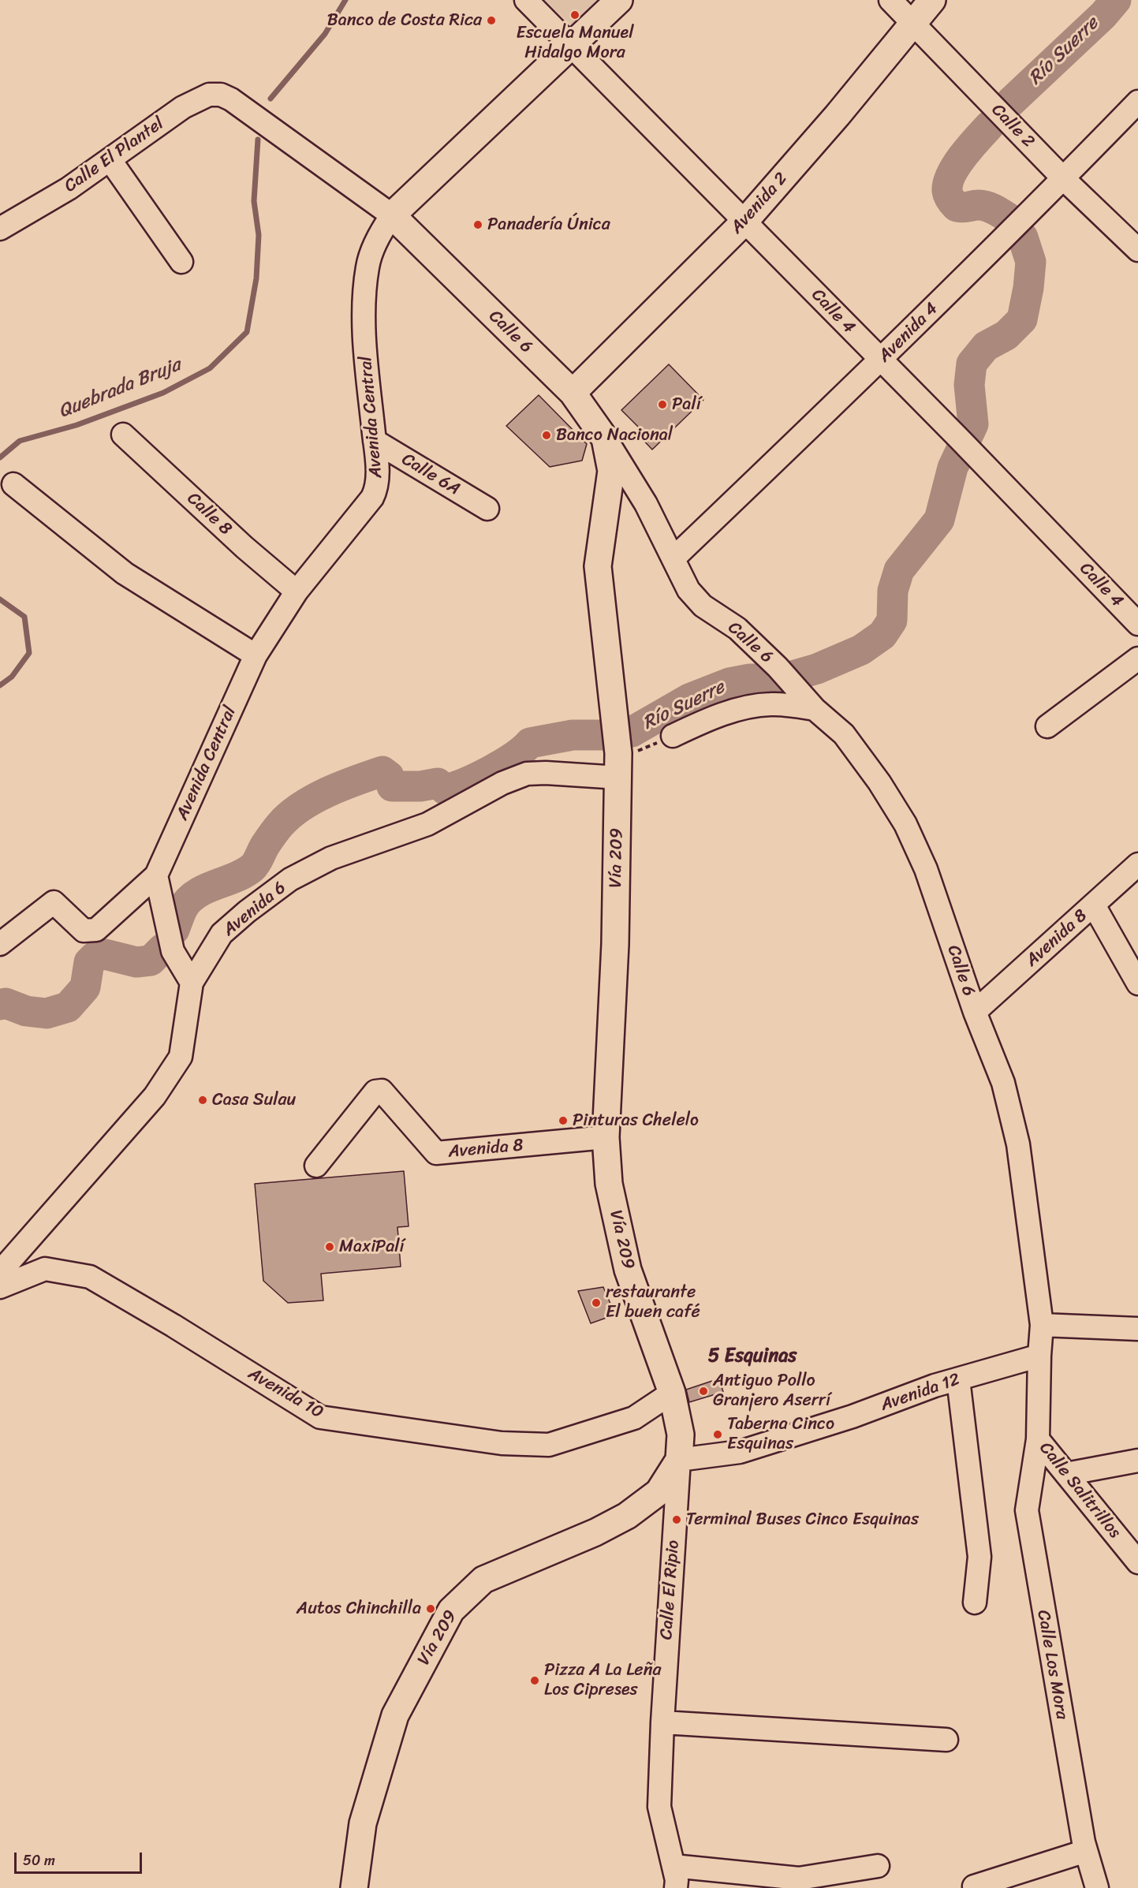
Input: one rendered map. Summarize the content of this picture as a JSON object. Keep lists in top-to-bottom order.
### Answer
{
  "streets": {
    "main road": [
      "Avenida 2",
      "Calle 6",
      "Avenida Central",
      "Vía 209"
    ],
    "street": [
      "Calle 2",
      "Calle El Plantel",
      "Calle 4",
      "Avenida 4",
      "Calle 6A",
      "Calle 8",
      "Avenida 6",
      "Avenida 8",
      "Avenida 12",
      "Avenida 10",
      "Calle Salitrillos",
      "Calle El Ripio",
      "Calle Los Mora"
    ]
  },
  "crossings": [
    ["Calle 2", "Avenida 2"],
    ["Calle 2", "Avenida 4"],
    ["Calle El Plantel", "Calle 6"],
    ["Avenida 2", "Calle 4"],
    ["Avenida 2", "Calle 6"],
    ["Calle 4", "Avenida 4"],
    ["Calle 4", "Avenida Central"],
    ["Calle 6", "Avenida 4"],
    ["Calle 6", "Avenida Central"],
    ["Calle 6", "Vía 209"],
    ["Calle 6", "Avenida 8"],
    ["Avenida Central", "Calle 6A"],
    ["Avenida Central", "Calle 8"],
    ["Vía 209", "Avenida 6"],
    ["Vía 209", "Avenida 8"],
    ["Vía 209", "Avenida 12"],
    ["Vía 209", "Avenida 10"],
    ["Vía 209", "Calle El Ripio"],
    ["Avenida 12", "Calle Salitrillos"],
    ["Avenida 12", "Calle El Ripio"],
    ["Calle Salitrillos", "Calle Los Mora"]
  ],
  "districts": ["5 Esquinas"],
  "water": ["Río Suerre", "Quebrada Bruja"],
  "places": [
    "Escuela Manuel Hidalgo Mora",
    "Banco de Costa Rica",
    "Panadería Única",
    "Palí",
    "Banco Nacional",
    "Casa Sulau",
    "Pinturas Chelelo",
    "MaxiPalí",
    "restaurante El buen café",
    "Antiguo Pollo Granjero Aserrí",
    "Taberna Cinco Esquinas",
    "Terminal Buses Cinco Esquinas",
    "Autos Chinchilla",
    "Pizza A La Leña Los Cipreses"
  ],
  "scale_bar": "50 m"
}
